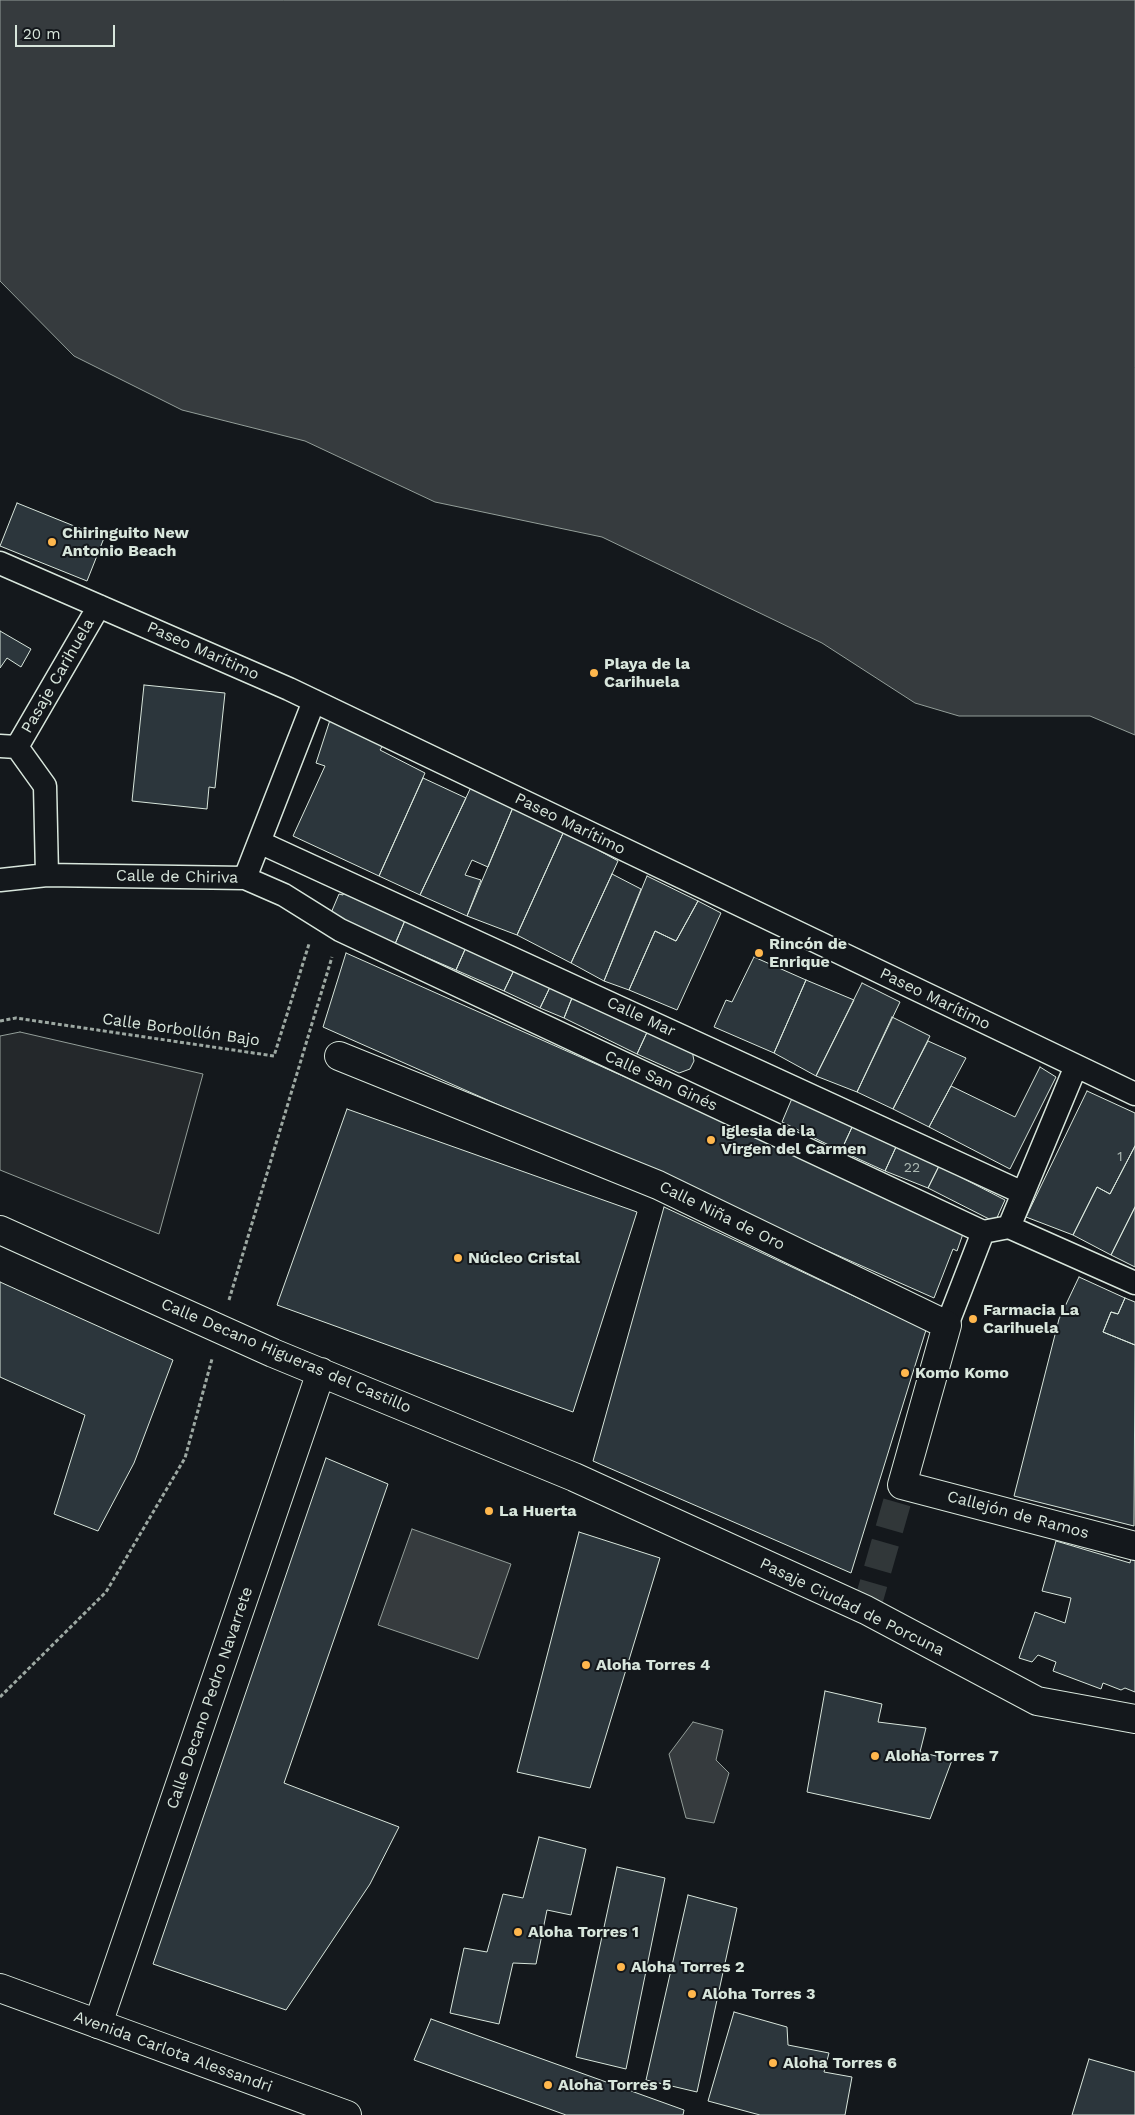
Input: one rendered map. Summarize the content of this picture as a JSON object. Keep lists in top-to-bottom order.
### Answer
{
  "streets": {
    "street": [
      "Paseo Marítimo",
      "Pasaje Carihuela",
      "Calle de Chiriva",
      "Calle Mar",
      "Calle San Ginés",
      "Calle Niña de Oro",
      "Calle Decano Higueras del Castillo",
      "Callejón de Ramos",
      "Pasaje Ciudad de Porcuna",
      "Calle Decano Pedro Navarrete",
      "Avenida Carlota Alessandri"
    ],
    "path": ["Calle Borbollón Bajo"]
  },
  "crossings": [
    ["Paseo Marítimo", "Pasaje Carihuela"],
    ["Calle de Chiriva", "Calle Borbollón Bajo"],
    ["Calle de Chiriva", "Calle San Ginés"],
    ["Calle Niña de Oro", "Callejón de Ramos"],
    ["Calle Decano Higueras del Castillo", "Pasaje Ciudad de Porcuna"],
    ["Calle Decano Higueras del Castillo", "Calle Decano Pedro Navarrete"],
    ["Calle Decano Pedro Navarrete", "Avenida Carlota Alessandri"]
  ],
  "places": [
    "Chiringuito New Antonio Beach",
    "Playa de la Carihuela",
    "Rincón de Enrique",
    "Iglesia de la Virgen del Carmen",
    "Núcleo Cristal",
    "Farmacia La Carihuela",
    "Komo Komo",
    "La Huerta",
    "Aloha Torres 4",
    "Aloha Torres 7",
    "Aloha Torres 1",
    "Aloha Torres 2",
    "Aloha Torres 3",
    "Aloha Torres 6",
    "Aloha Torres 5"
  ],
  "house_numbers": ["1", "22"],
  "scale_bar": "20 m"
}
